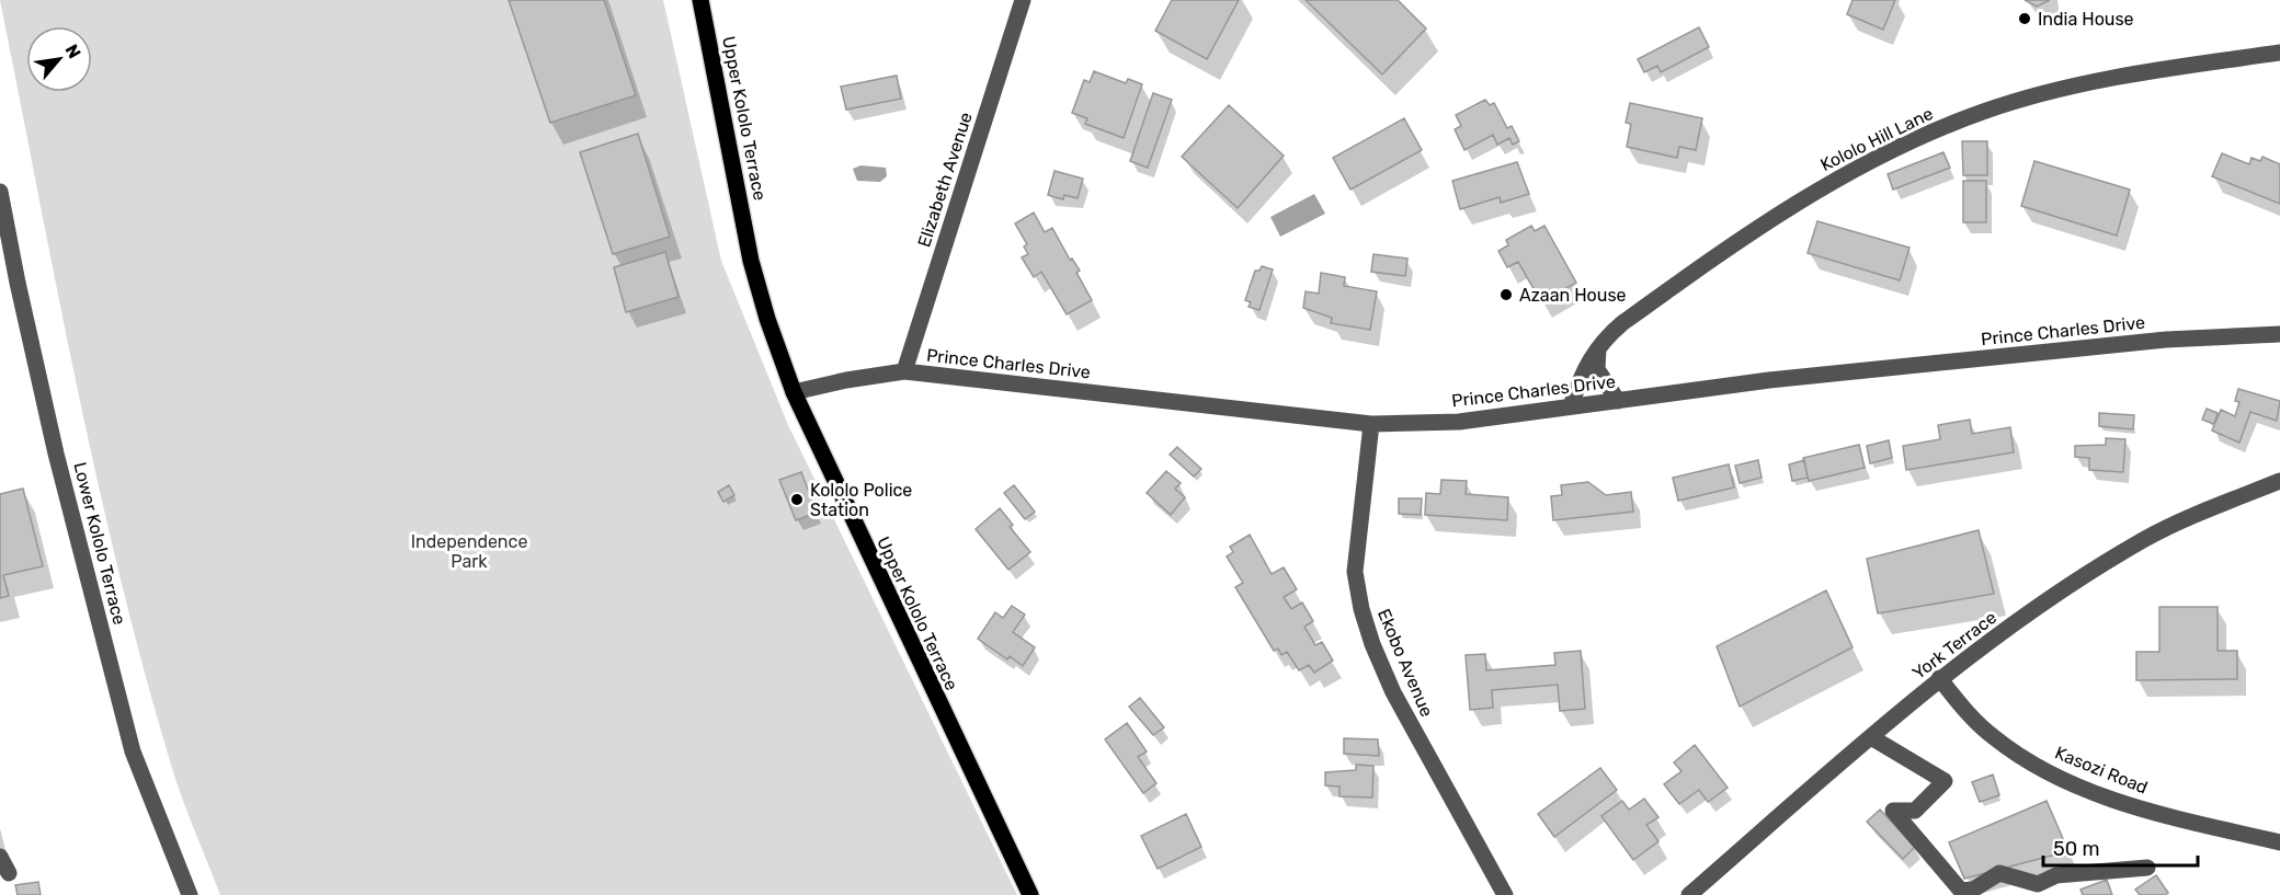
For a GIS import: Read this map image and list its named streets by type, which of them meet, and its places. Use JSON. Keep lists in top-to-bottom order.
{
  "streets": {
    "main road": ["Upper Kololo Terrace"],
    "street": [
      "Kololo Hill Lane",
      "Elizabeth Avenue",
      "Prince Charles Drive",
      "Lower Kololo Terrace",
      "York Terrace",
      "Ekobo Avenue",
      "Kasozi Road"
    ]
  },
  "crossings": [
    ["Upper Kololo Terrace", "Prince Charles Drive"],
    ["Kololo Hill Lane", "Prince Charles Drive"],
    ["Elizabeth Avenue", "Prince Charles Drive"],
    ["Prince Charles Drive", "Ekobo Avenue"],
    ["York Terrace", "Kasozi Road"]
  ],
  "parks": ["Independence Park"],
  "places": ["India House", "Azaan House", "Kololo Police Station"],
  "scale_bar": "50 m",
  "north": "top right"
}
